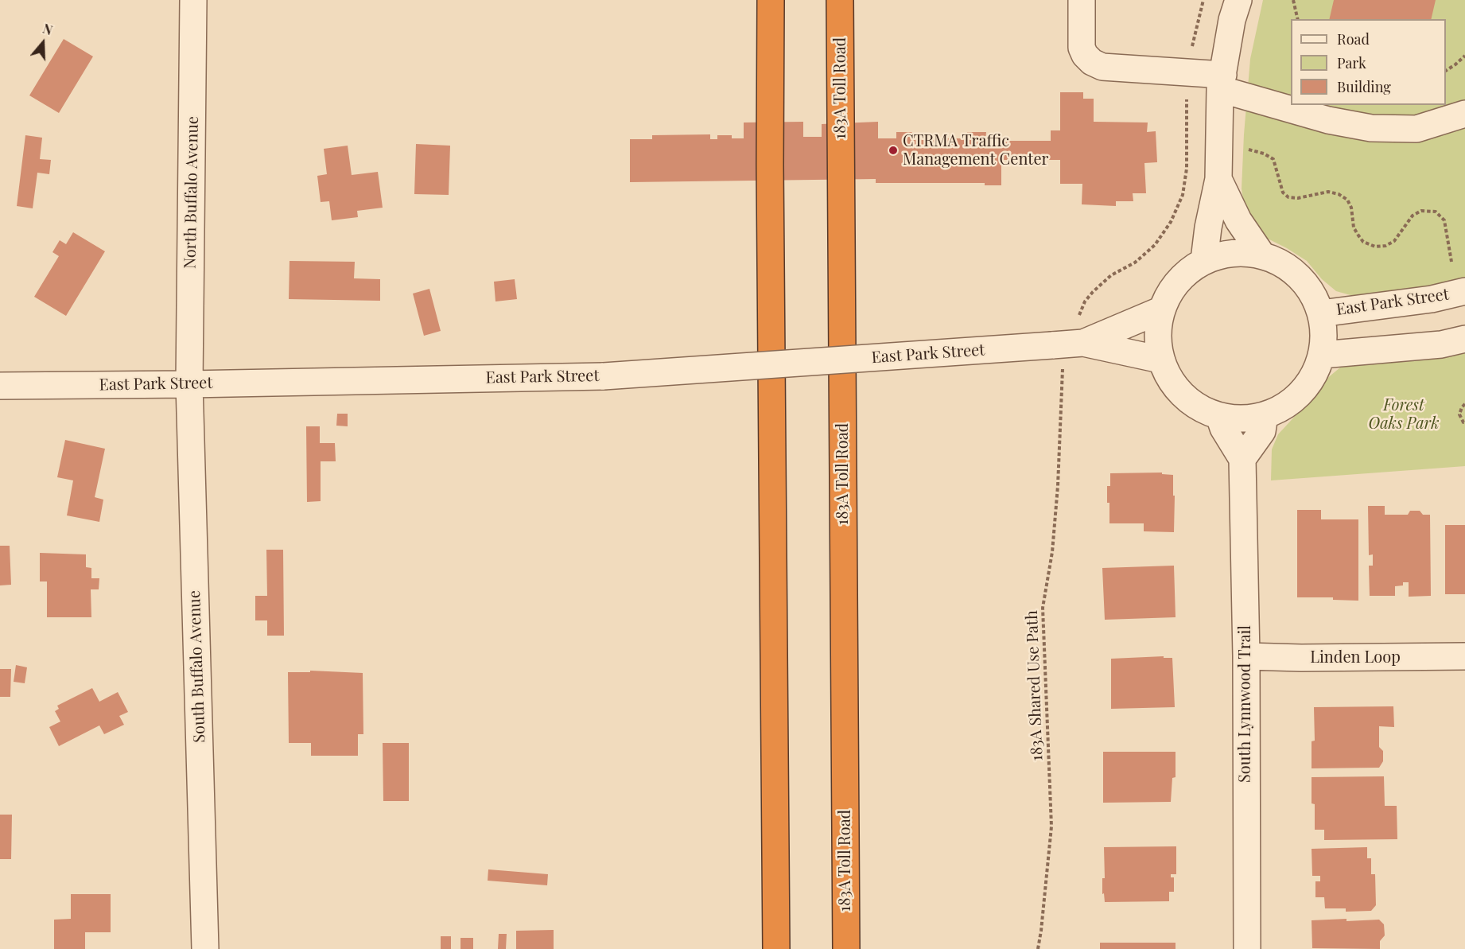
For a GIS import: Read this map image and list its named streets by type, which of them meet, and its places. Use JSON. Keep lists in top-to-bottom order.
{
  "streets": {
    "highway": ["183A Toll Road"],
    "street": [
      "North Buffalo Avenue",
      "East Park Street",
      "Linden Loop",
      "South Buffalo Avenue",
      "South Lynnwood Trail"
    ],
    "path": ["183A Shared Use Path"]
  },
  "crossings": [
    ["North Buffalo Avenue", "East Park Street"],
    ["North Buffalo Avenue", "South Buffalo Avenue"],
    ["East Park Street", "South Buffalo Avenue"],
    ["East Park Street", "183A Shared Use Path"],
    ["Linden Loop", "South Lynnwood Trail"]
  ],
  "parks": ["Forest Oaks Park"],
  "places": ["CTRMA Traffic Management Center"],
  "legend": ["Road", "Park", "Building"],
  "north": "top"
}
